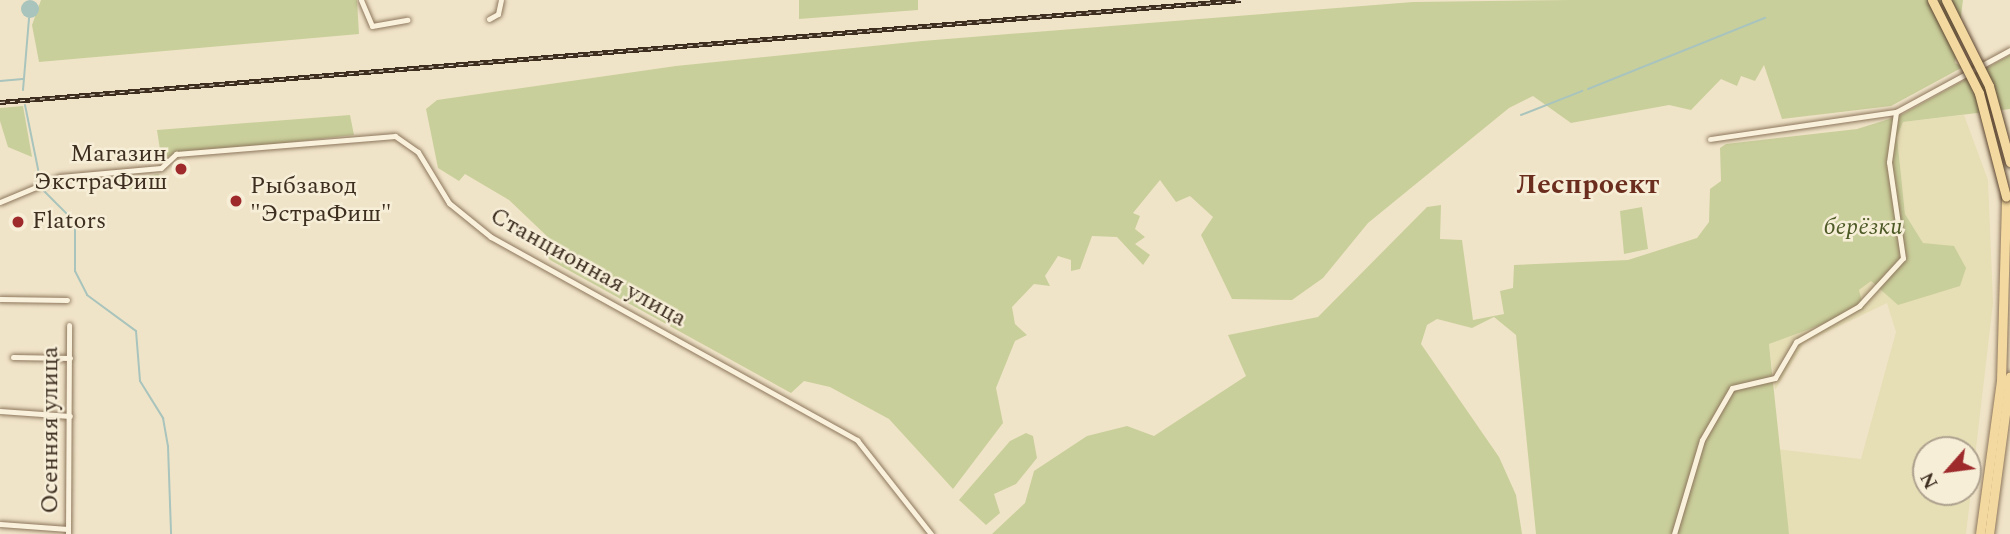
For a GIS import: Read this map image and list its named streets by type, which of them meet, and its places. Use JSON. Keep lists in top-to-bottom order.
{
  "streets": {
    "street": ["Станционная улица", "Осенняя улица"]
  },
  "districts": ["Леспроект"],
  "parks": ["берёзки"],
  "places": ["Магазин ЭкстраФиш", "Рыбзавод \"ЭстраФиш\"", "Flators"],
  "north": "bottom left"
}
